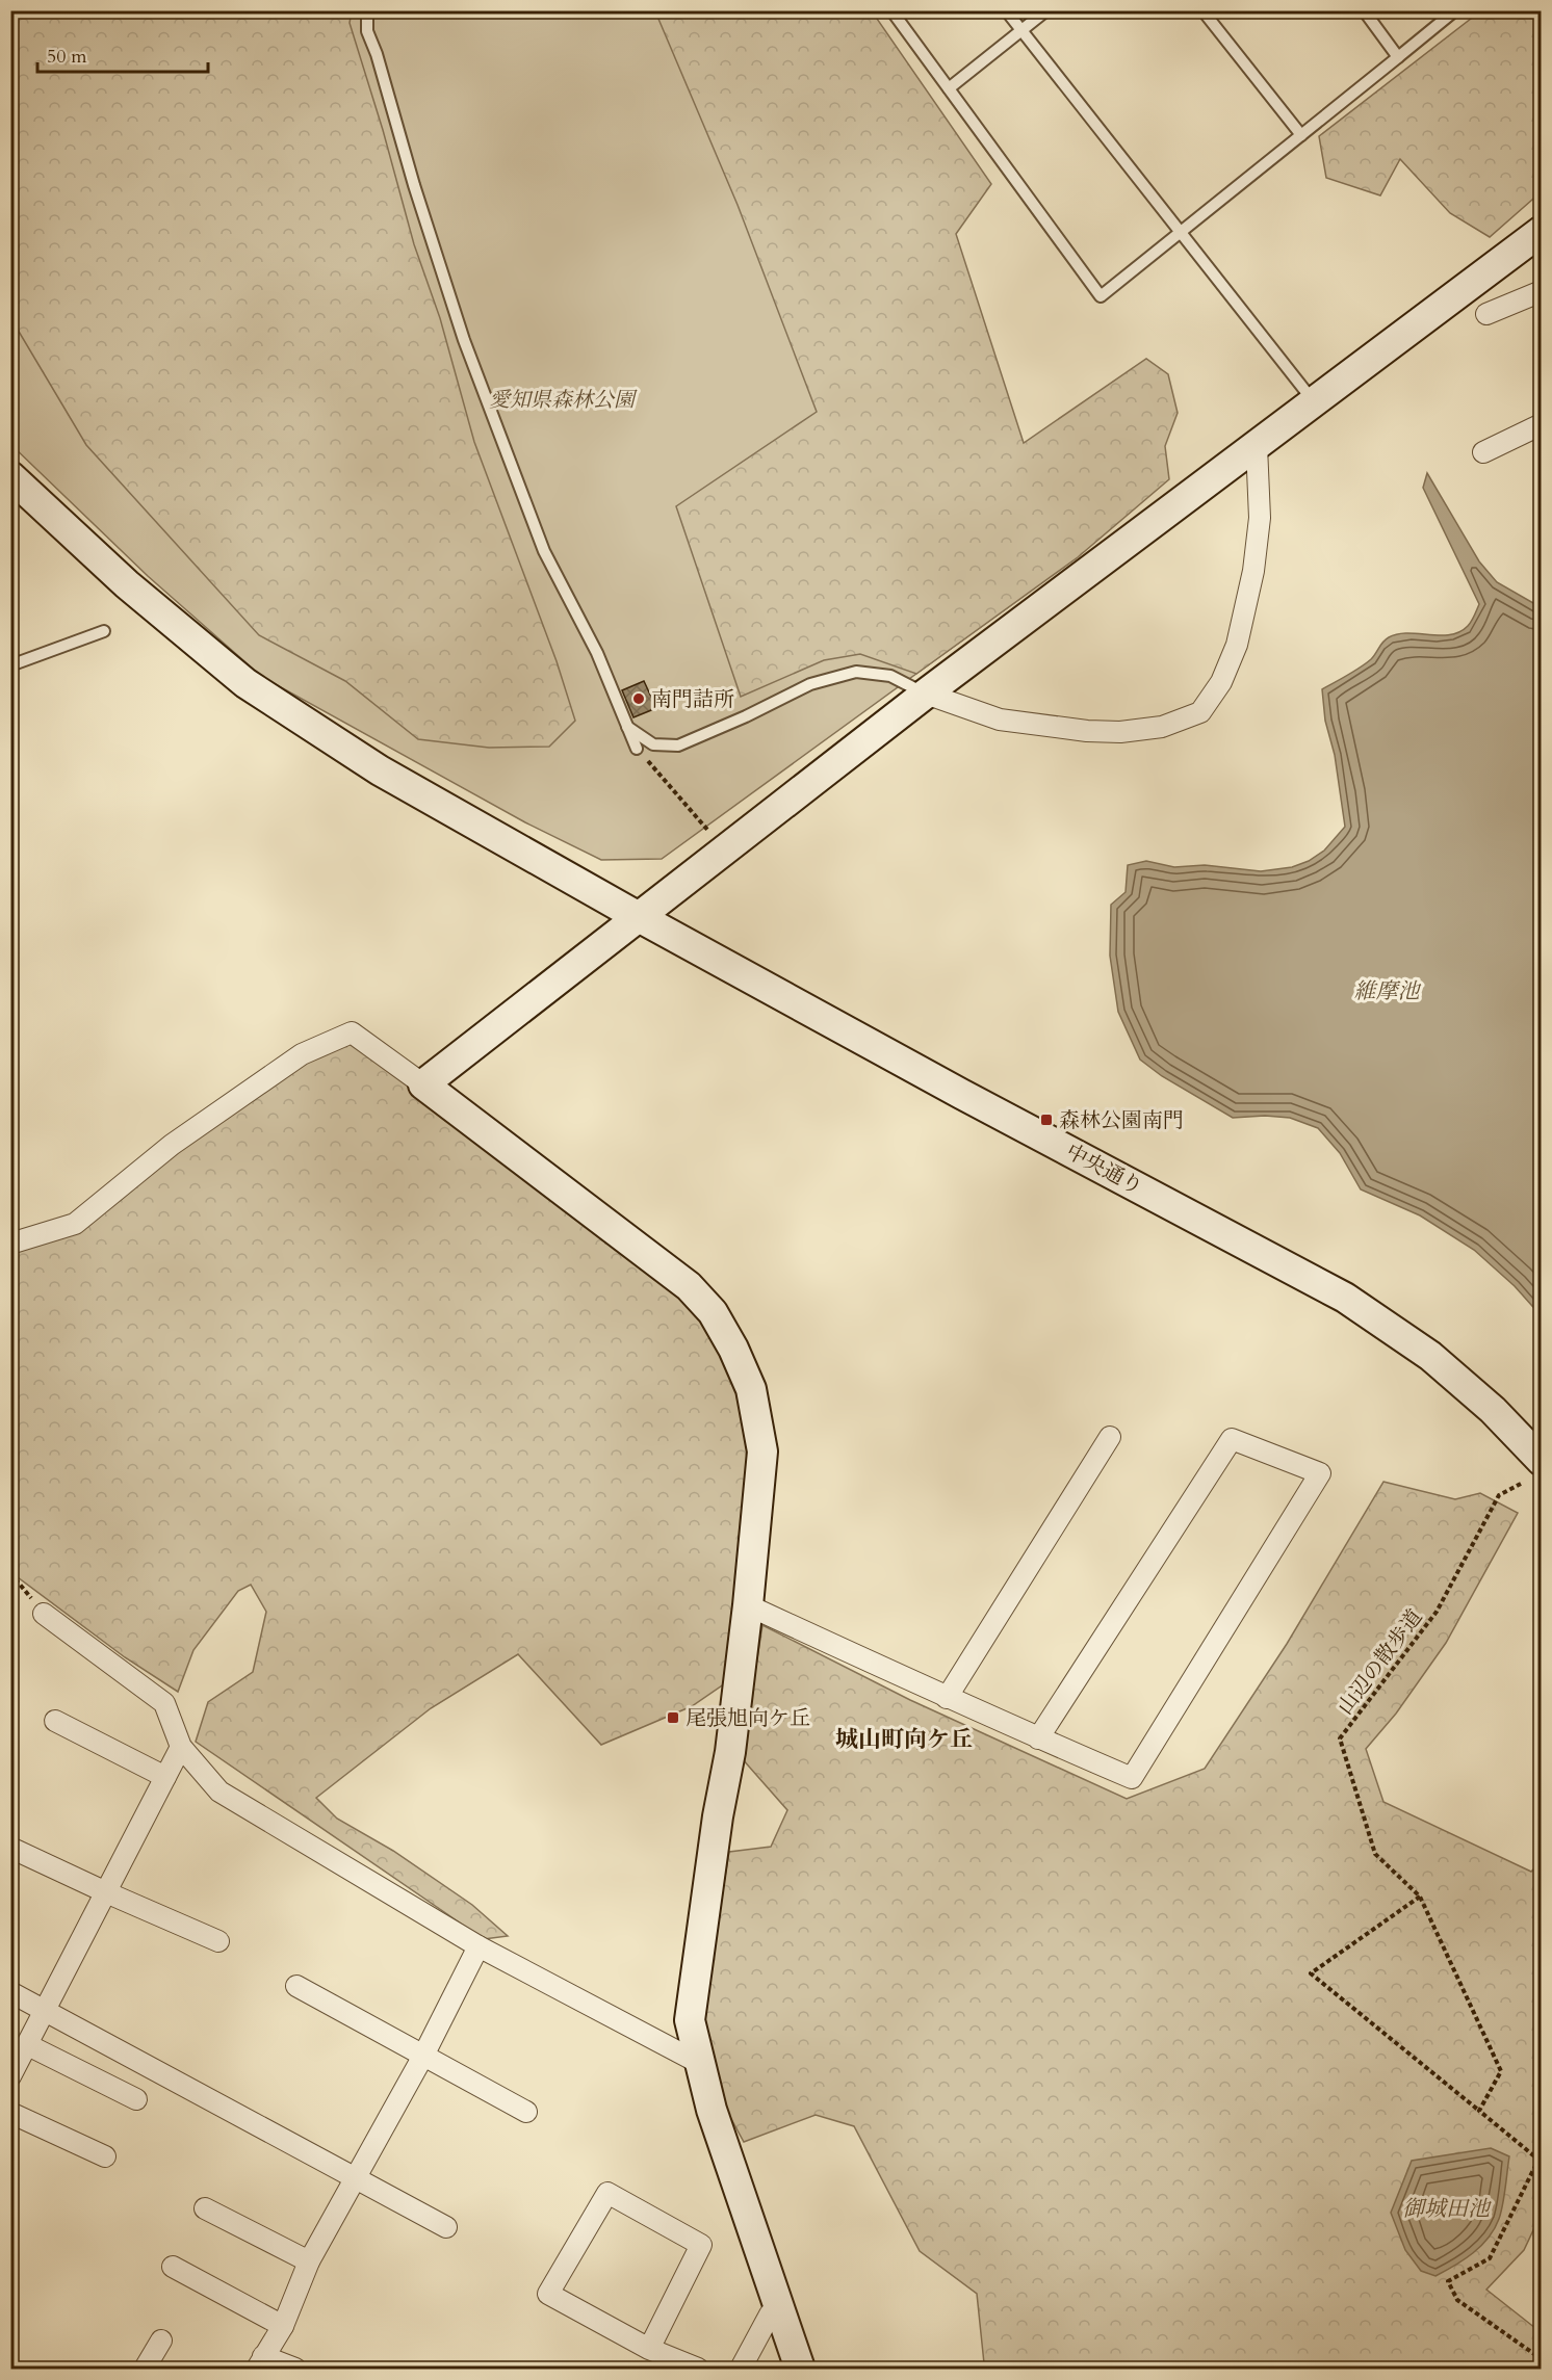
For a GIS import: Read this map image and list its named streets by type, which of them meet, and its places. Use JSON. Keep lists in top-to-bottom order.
{
  "streets": {
    "street": ["中央通り"],
    "path": ["山辺の散歩道"]
  },
  "districts": ["城山町向ケ丘"],
  "water": ["維摩池", "御城田池"],
  "parks": ["愛知県森林公園"],
  "places": {
    "other": ["南門詰所"],
    "transit": ["森林公園南門", "尾張旭向ケ丘"]
  },
  "scale_bar": "50 m"
}
